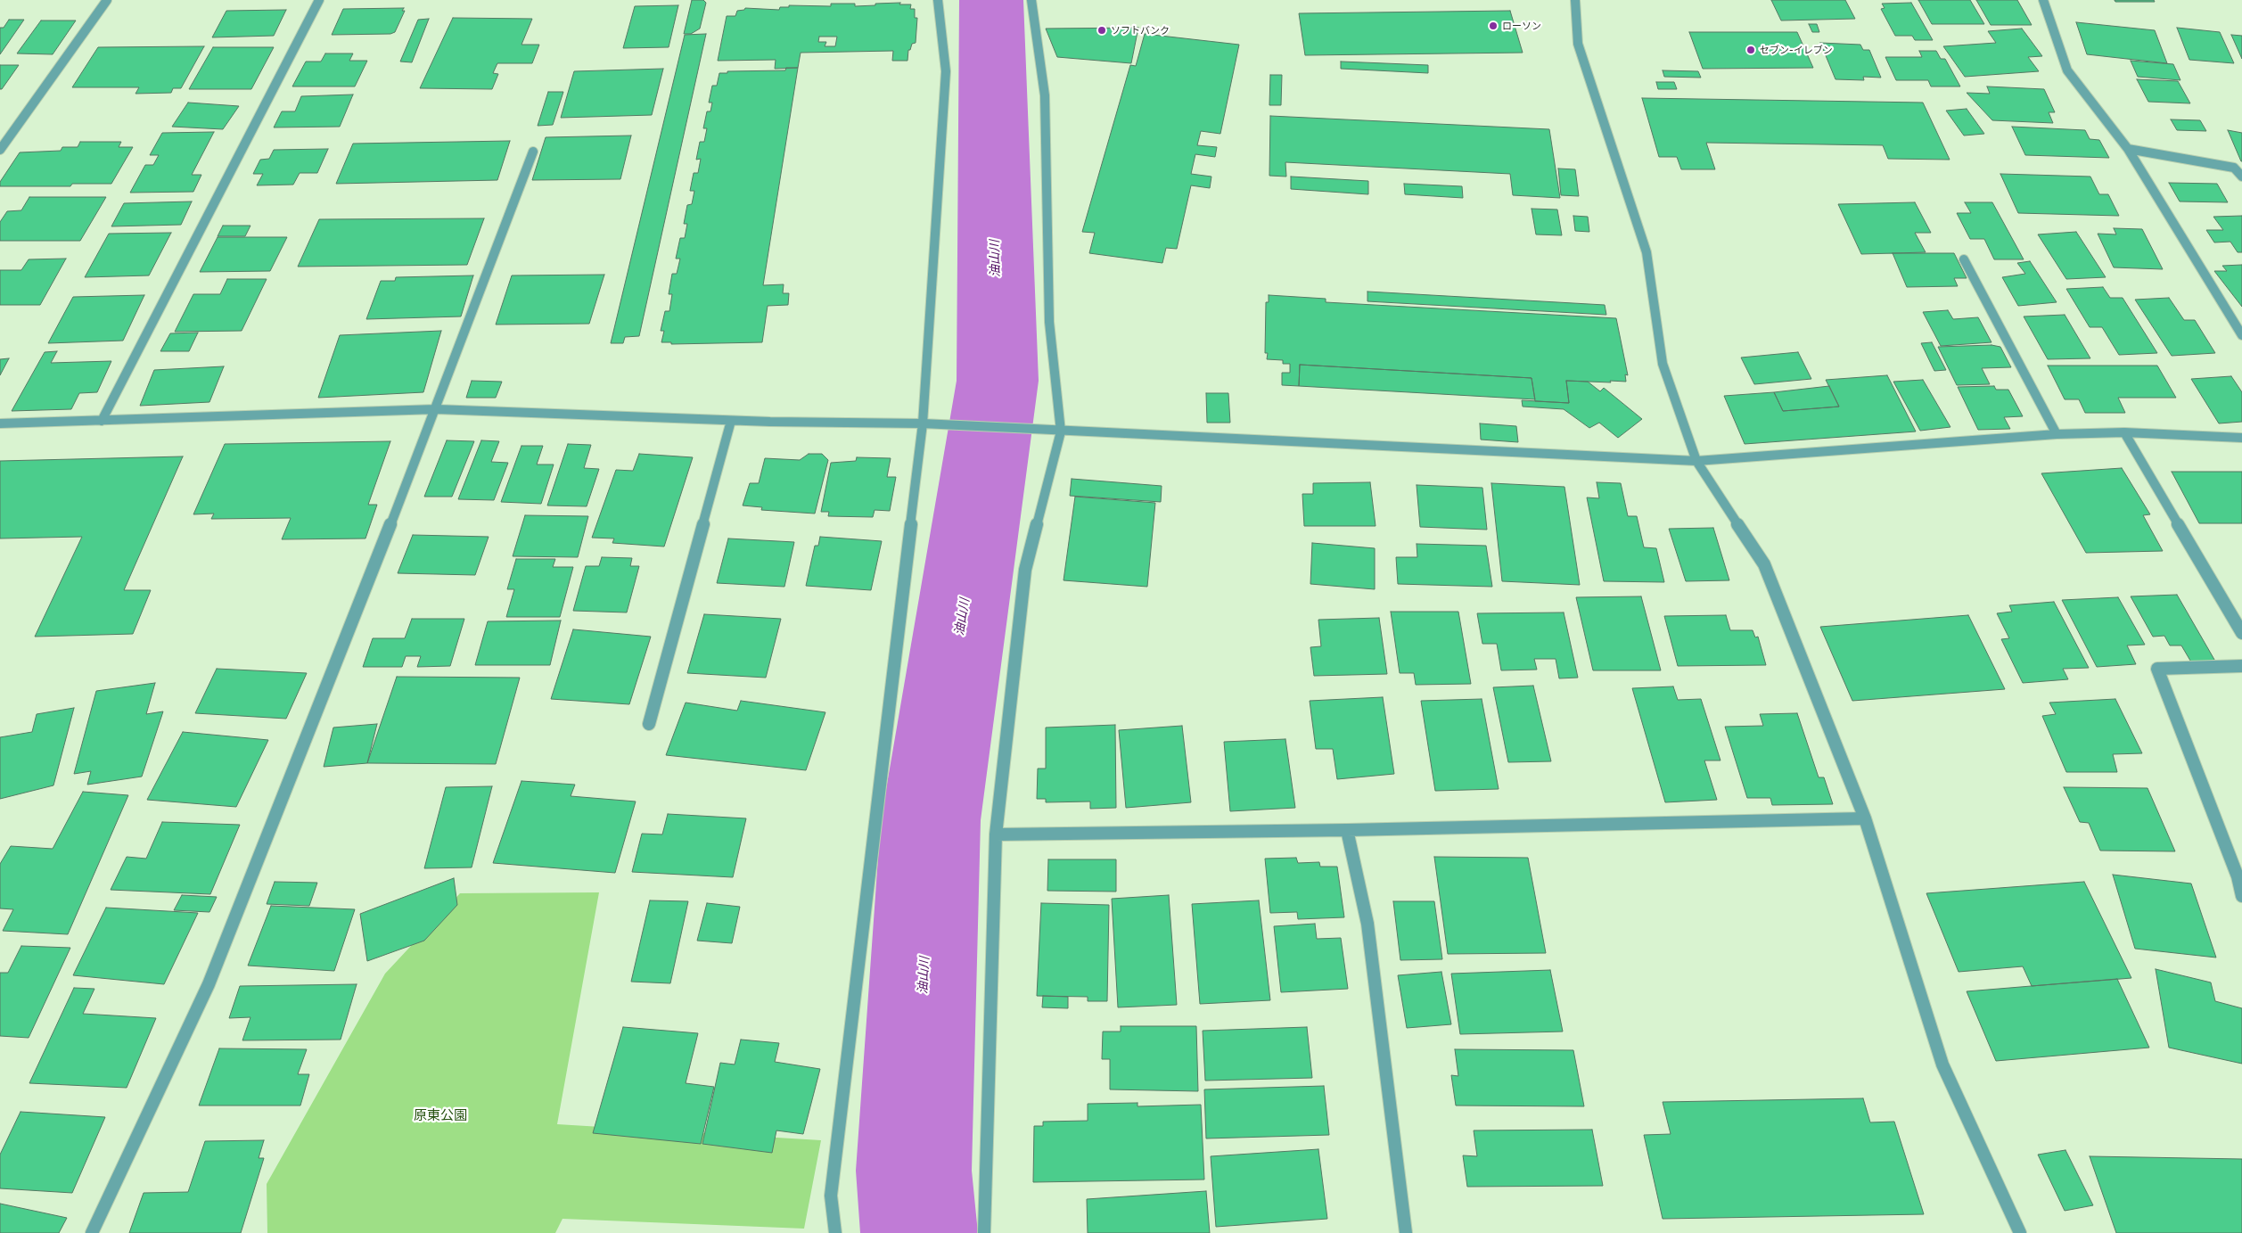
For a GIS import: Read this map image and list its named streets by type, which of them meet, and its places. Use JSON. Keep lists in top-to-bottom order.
{
  "water": ["油山川"],
  "parks": ["原東公園"],
  "places": ["ローソン", "ソフトバンク", "セブン-イレブン"]
}
